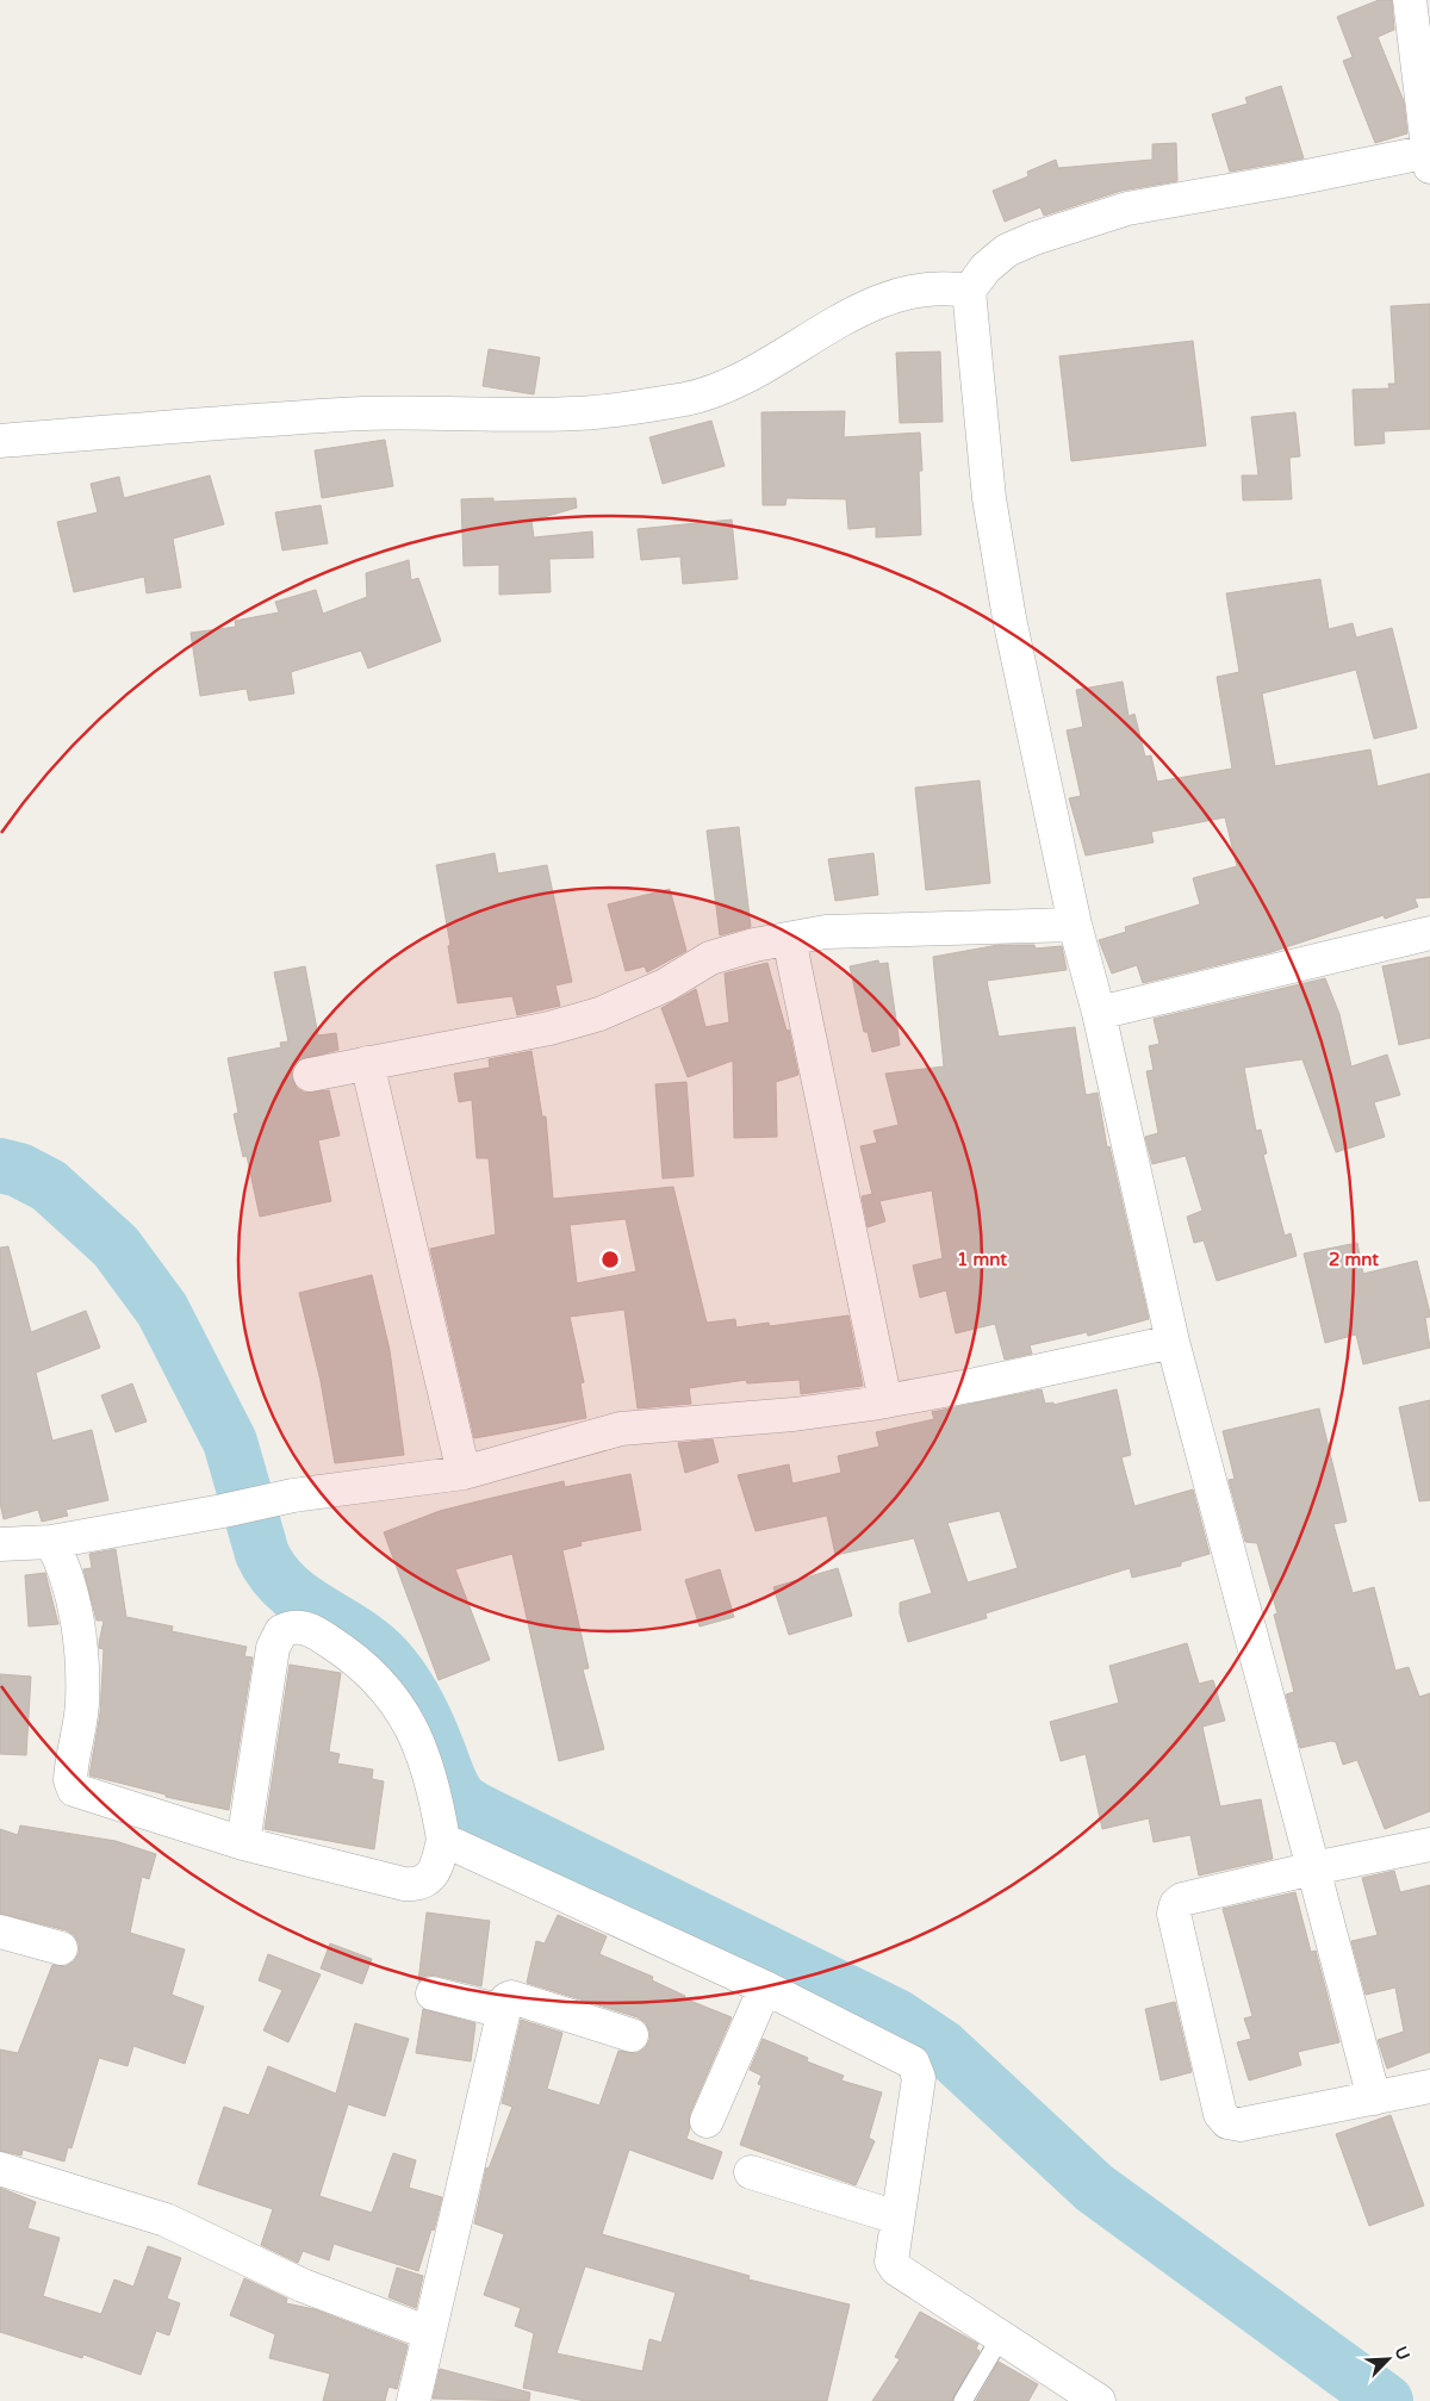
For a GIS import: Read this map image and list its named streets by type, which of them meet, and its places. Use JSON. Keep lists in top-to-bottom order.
{
  "north": "top right",
  "rings": ["1 mnt", "2 mnt"]
}
